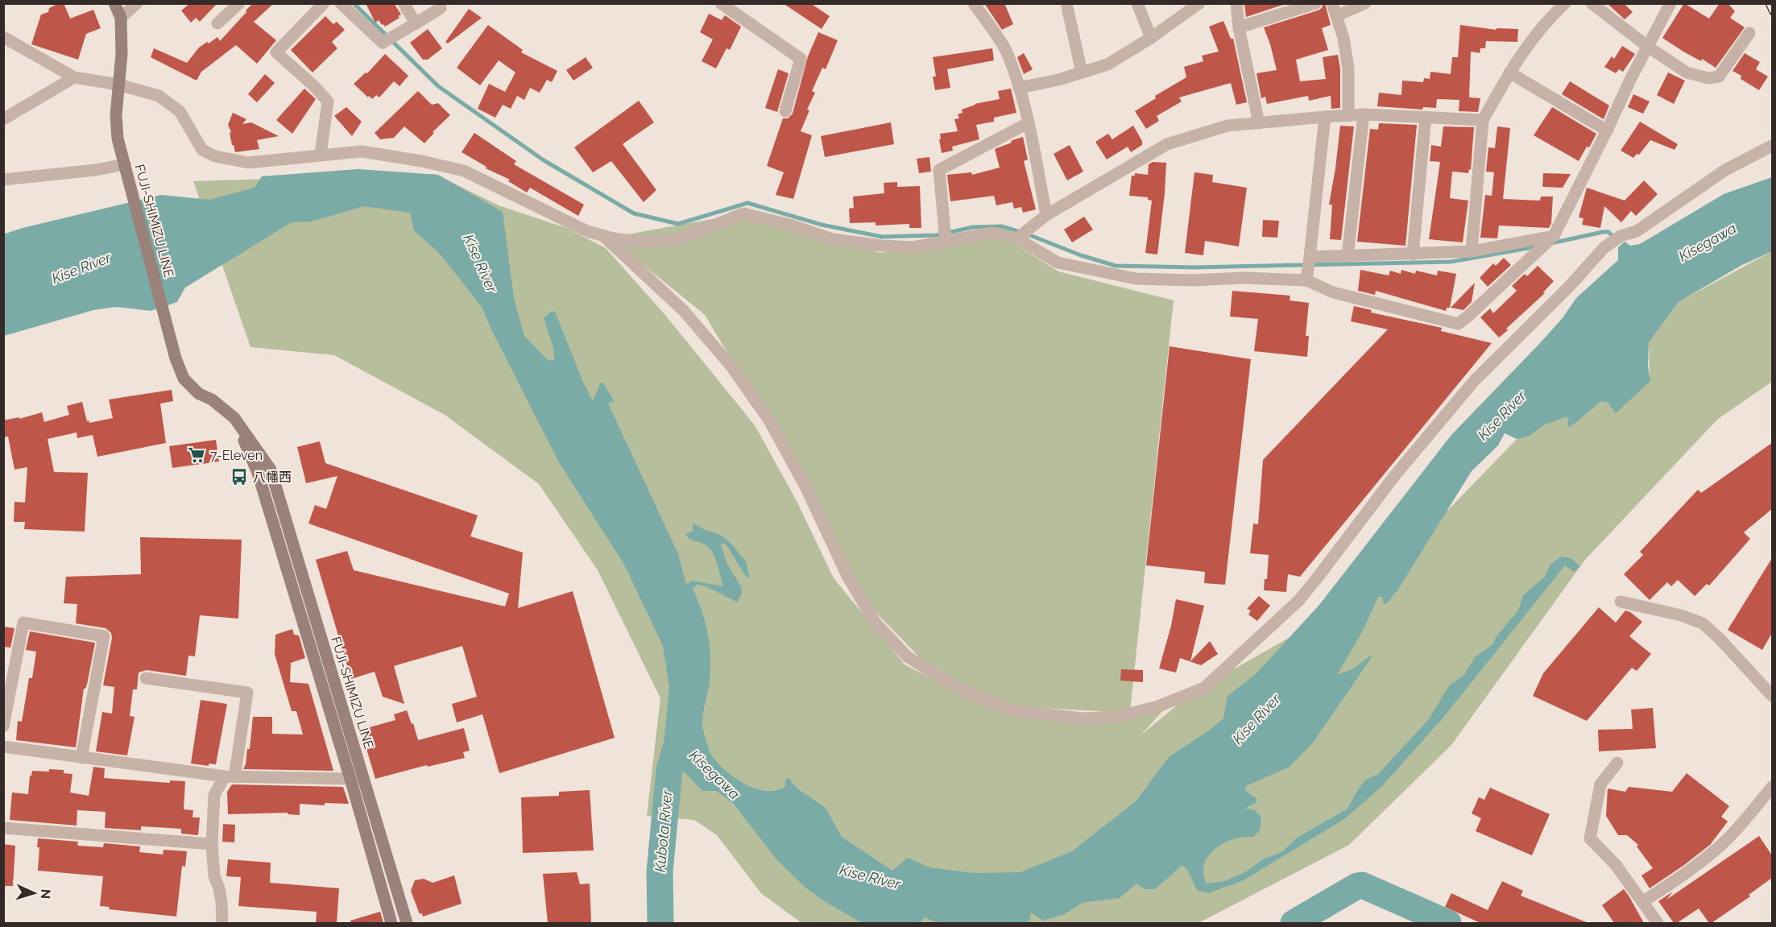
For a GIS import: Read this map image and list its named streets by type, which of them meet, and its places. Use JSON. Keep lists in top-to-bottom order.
{
  "streets": {
    "main road": ["FUJI-SHIMIZU LINE"]
  },
  "water": ["Kisegawa", "Kise River", "Kubota River"],
  "places": {
    "supermarket": ["7-Eleven"],
    "bus stop": ["八幡西"]
  },
  "north": "right"
}
